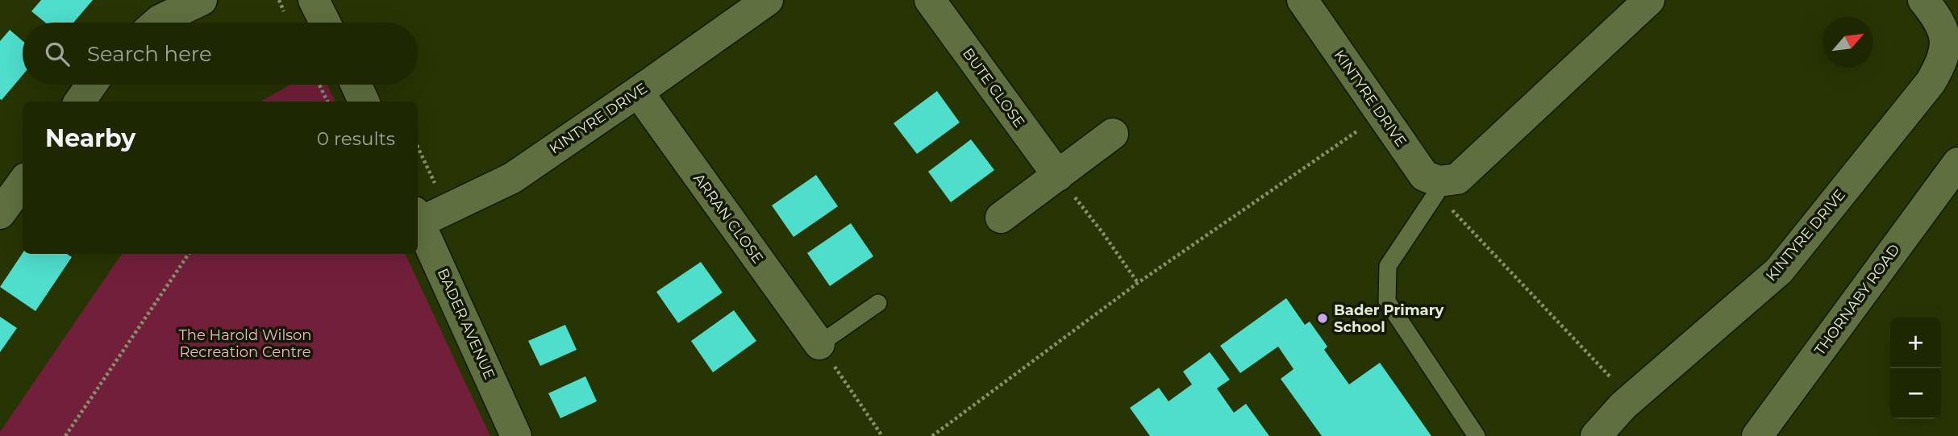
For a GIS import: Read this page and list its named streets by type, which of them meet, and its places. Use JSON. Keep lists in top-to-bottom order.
{
  "streets": {
    "street": [
      "BUTE CLOSE",
      "KINTYRE DRIVE",
      "ARRAN CLOSE",
      "THORNABY ROAD",
      "BADER AVENUE"
    ]
  },
  "crossings": [
    ["KINTYRE DRIVE", "ARRAN CLOSE"]
  ],
  "parks": ["The Harold Wilson Recreation Centre"],
  "places": ["Bader Primary School"],
  "north": "top right",
  "page": {
    "search": "Search here",
    "heading": ["Nearby", "0 results"],
    "map_buttons": ["+", "−"]
  }
}
